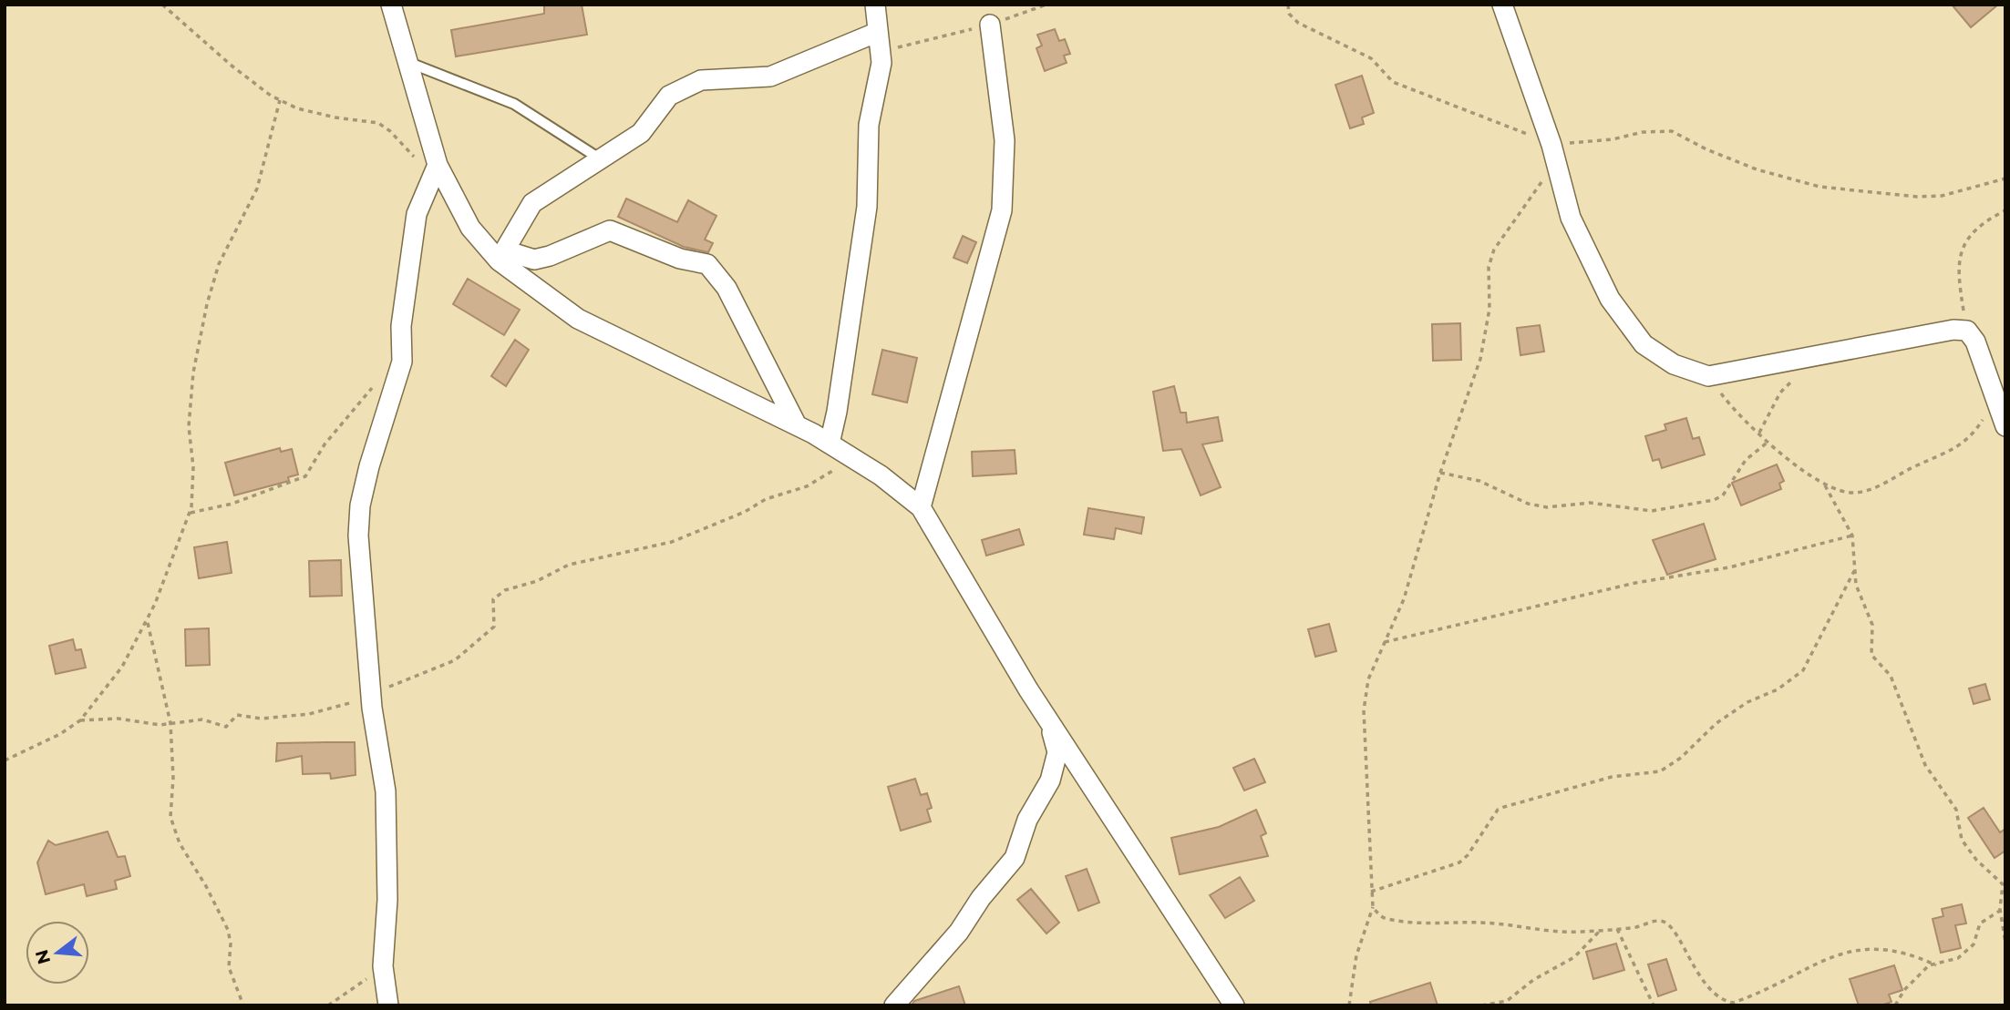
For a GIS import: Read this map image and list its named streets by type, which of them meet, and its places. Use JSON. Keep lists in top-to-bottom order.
{
  "north": "left"
}
